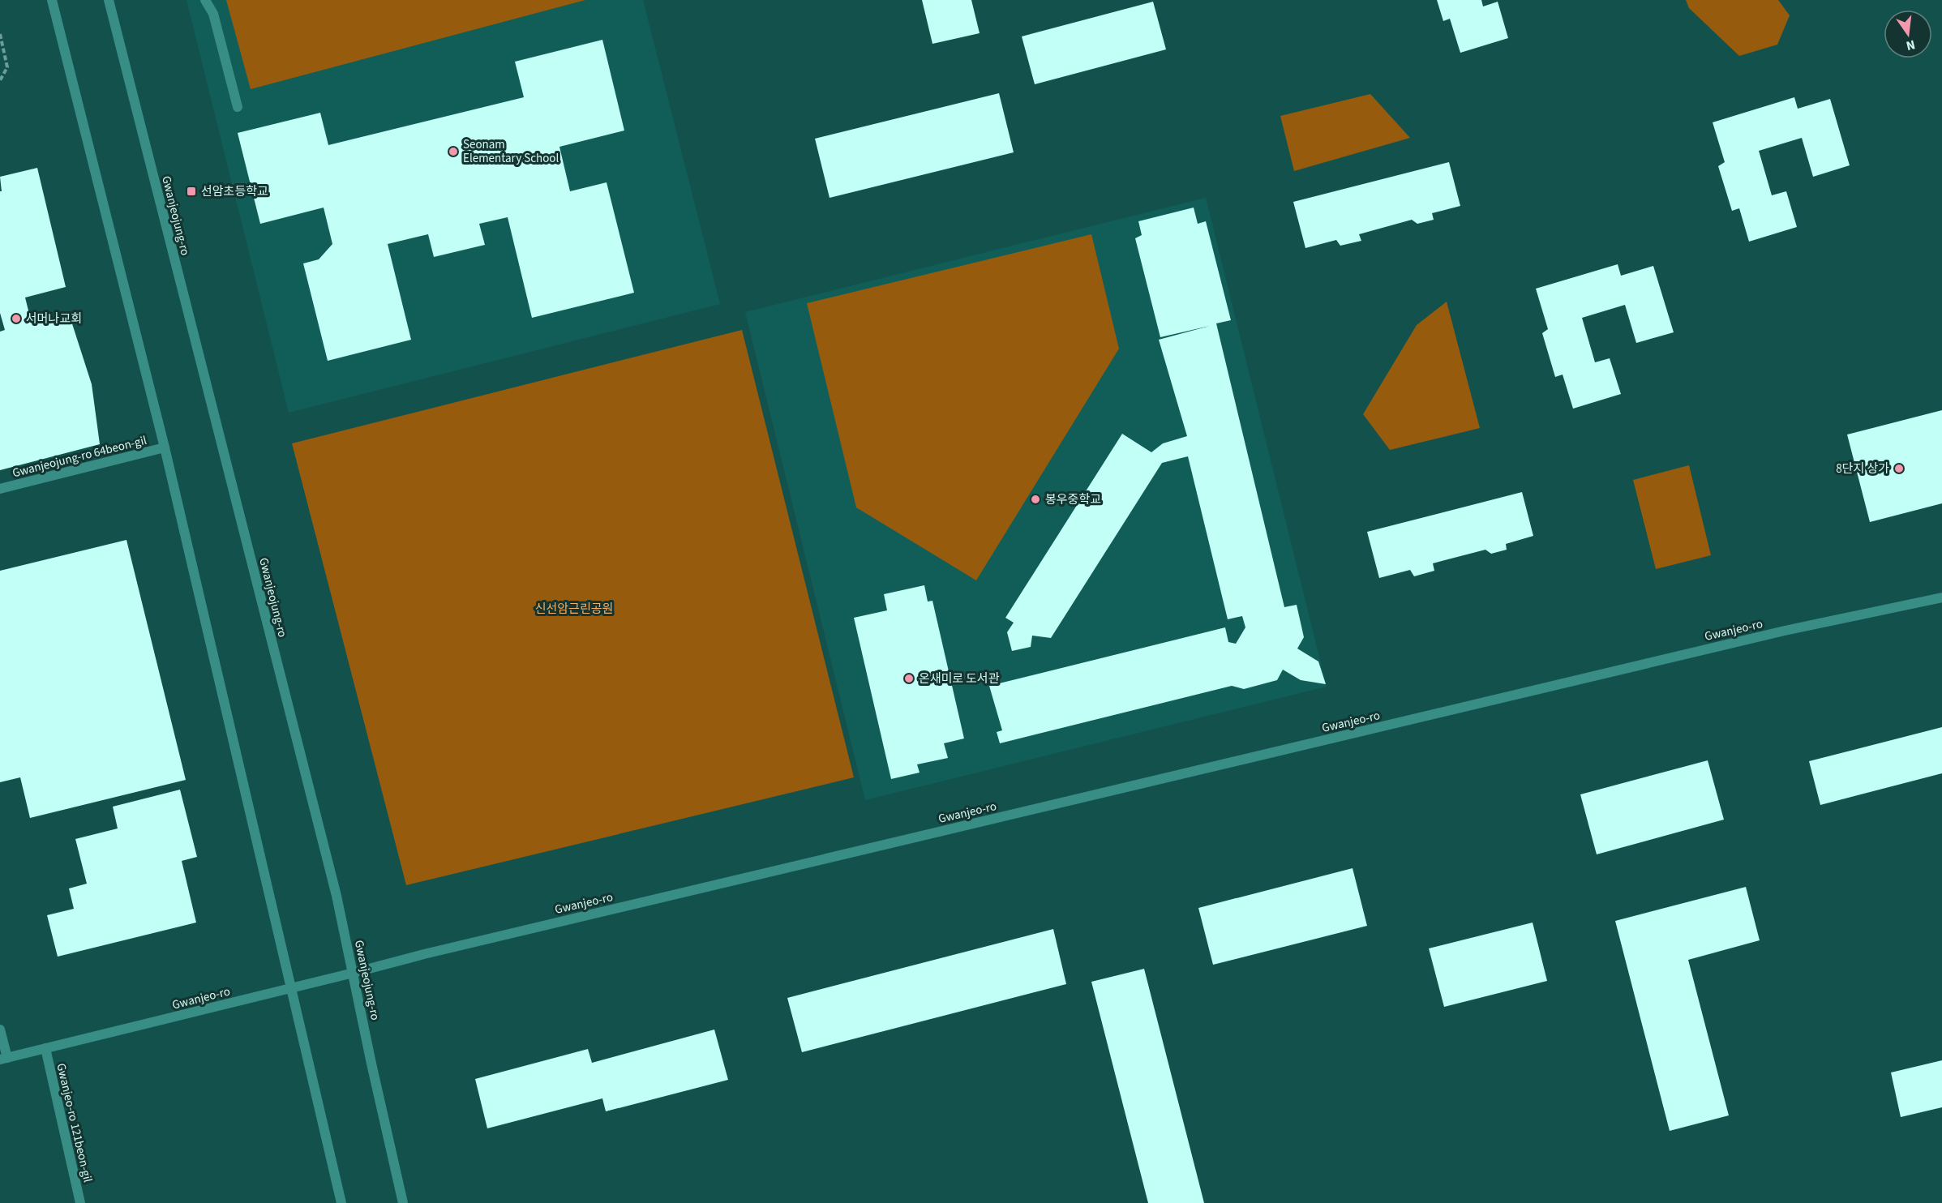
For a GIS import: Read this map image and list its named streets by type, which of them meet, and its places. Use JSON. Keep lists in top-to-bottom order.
{
  "streets": {
    "street": [
      "Gwanjeojung-ro",
      "Gwanjeojung-ro 64beon-gil",
      "Gwanjeo-ro",
      "Gwanjeo-ro 121beon-gil"
    ]
  },
  "crossings": [
    ["Gwanjeojung-ro", "Gwanjeo-ro"],
    ["Gwanjeo-ro", "Gwanjeo-ro 121beon-gil"]
  ],
  "parks": ["신선암근린공원"],
  "places": {
    "other": [
      "Seonam Elementary School",
      "서머나교회",
      "8단지 상가",
      "봉우중학교",
      "온새미로 도서관"
    ],
    "transit": ["선암초등학교"]
  },
  "north": "bottom"
}
